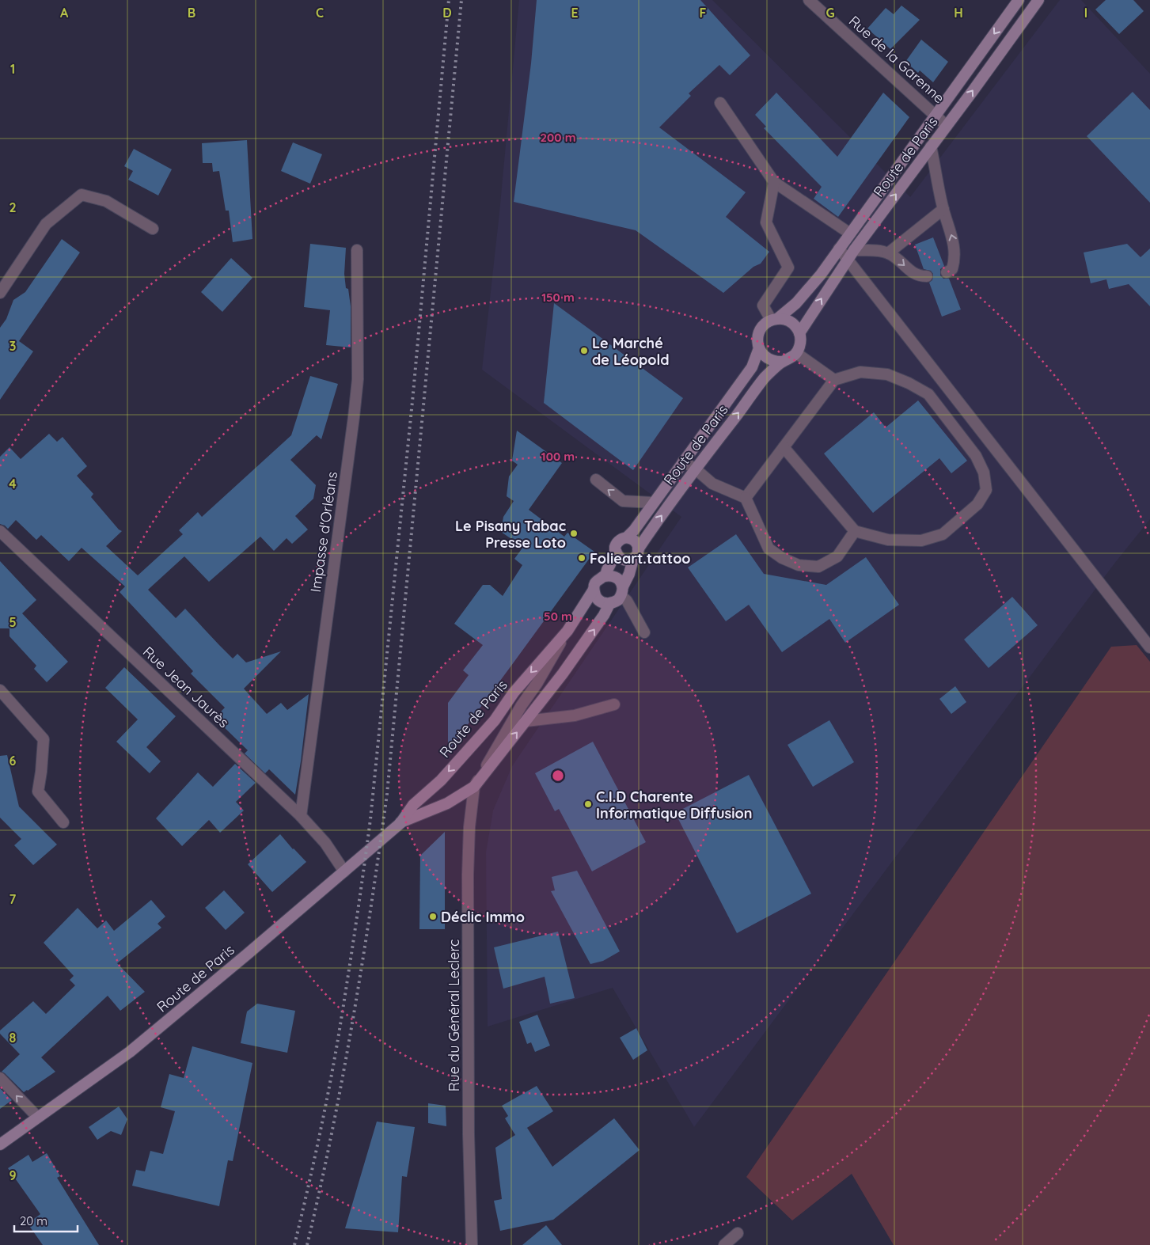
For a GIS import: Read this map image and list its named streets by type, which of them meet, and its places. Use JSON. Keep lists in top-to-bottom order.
{
  "streets": {
    "main road": ["Route de Paris"],
    "street": [
      "Rue de la Garenne",
      "Impasse d'Orléans",
      "Rue Jean Jaurès",
      "Rue du Général Leclerc"
    ]
  },
  "crossings": [
    ["Rue de la Garenne", "Route de Paris"],
    ["Route de Paris", "Rue Jean Jaurès"],
    ["Route de Paris", "Rue du Général Leclerc"],
    ["Impasse d'Orléans", "Rue Jean Jaurès"]
  ],
  "places": [
    "Le Marché de Léopold",
    "Le Pisany Tabac Presse Loto",
    "Folieart.tattoo",
    "C.I.D Charente Informatique Diffusion",
    "Déclic Immo"
  ],
  "scale_bar": "20 m",
  "grid": {
    "columns": [
      "A",
      "B",
      "C",
      "D",
      "E",
      "F",
      "G",
      "H",
      "I"
    ],
    "rows": [
      "1",
      "2",
      "3",
      "4",
      "5",
      "6",
      "7",
      "8",
      "9"
    ]
  },
  "rings": [
    "200 m",
    "150 m",
    "100 m",
    "50 m"
  ]
}
